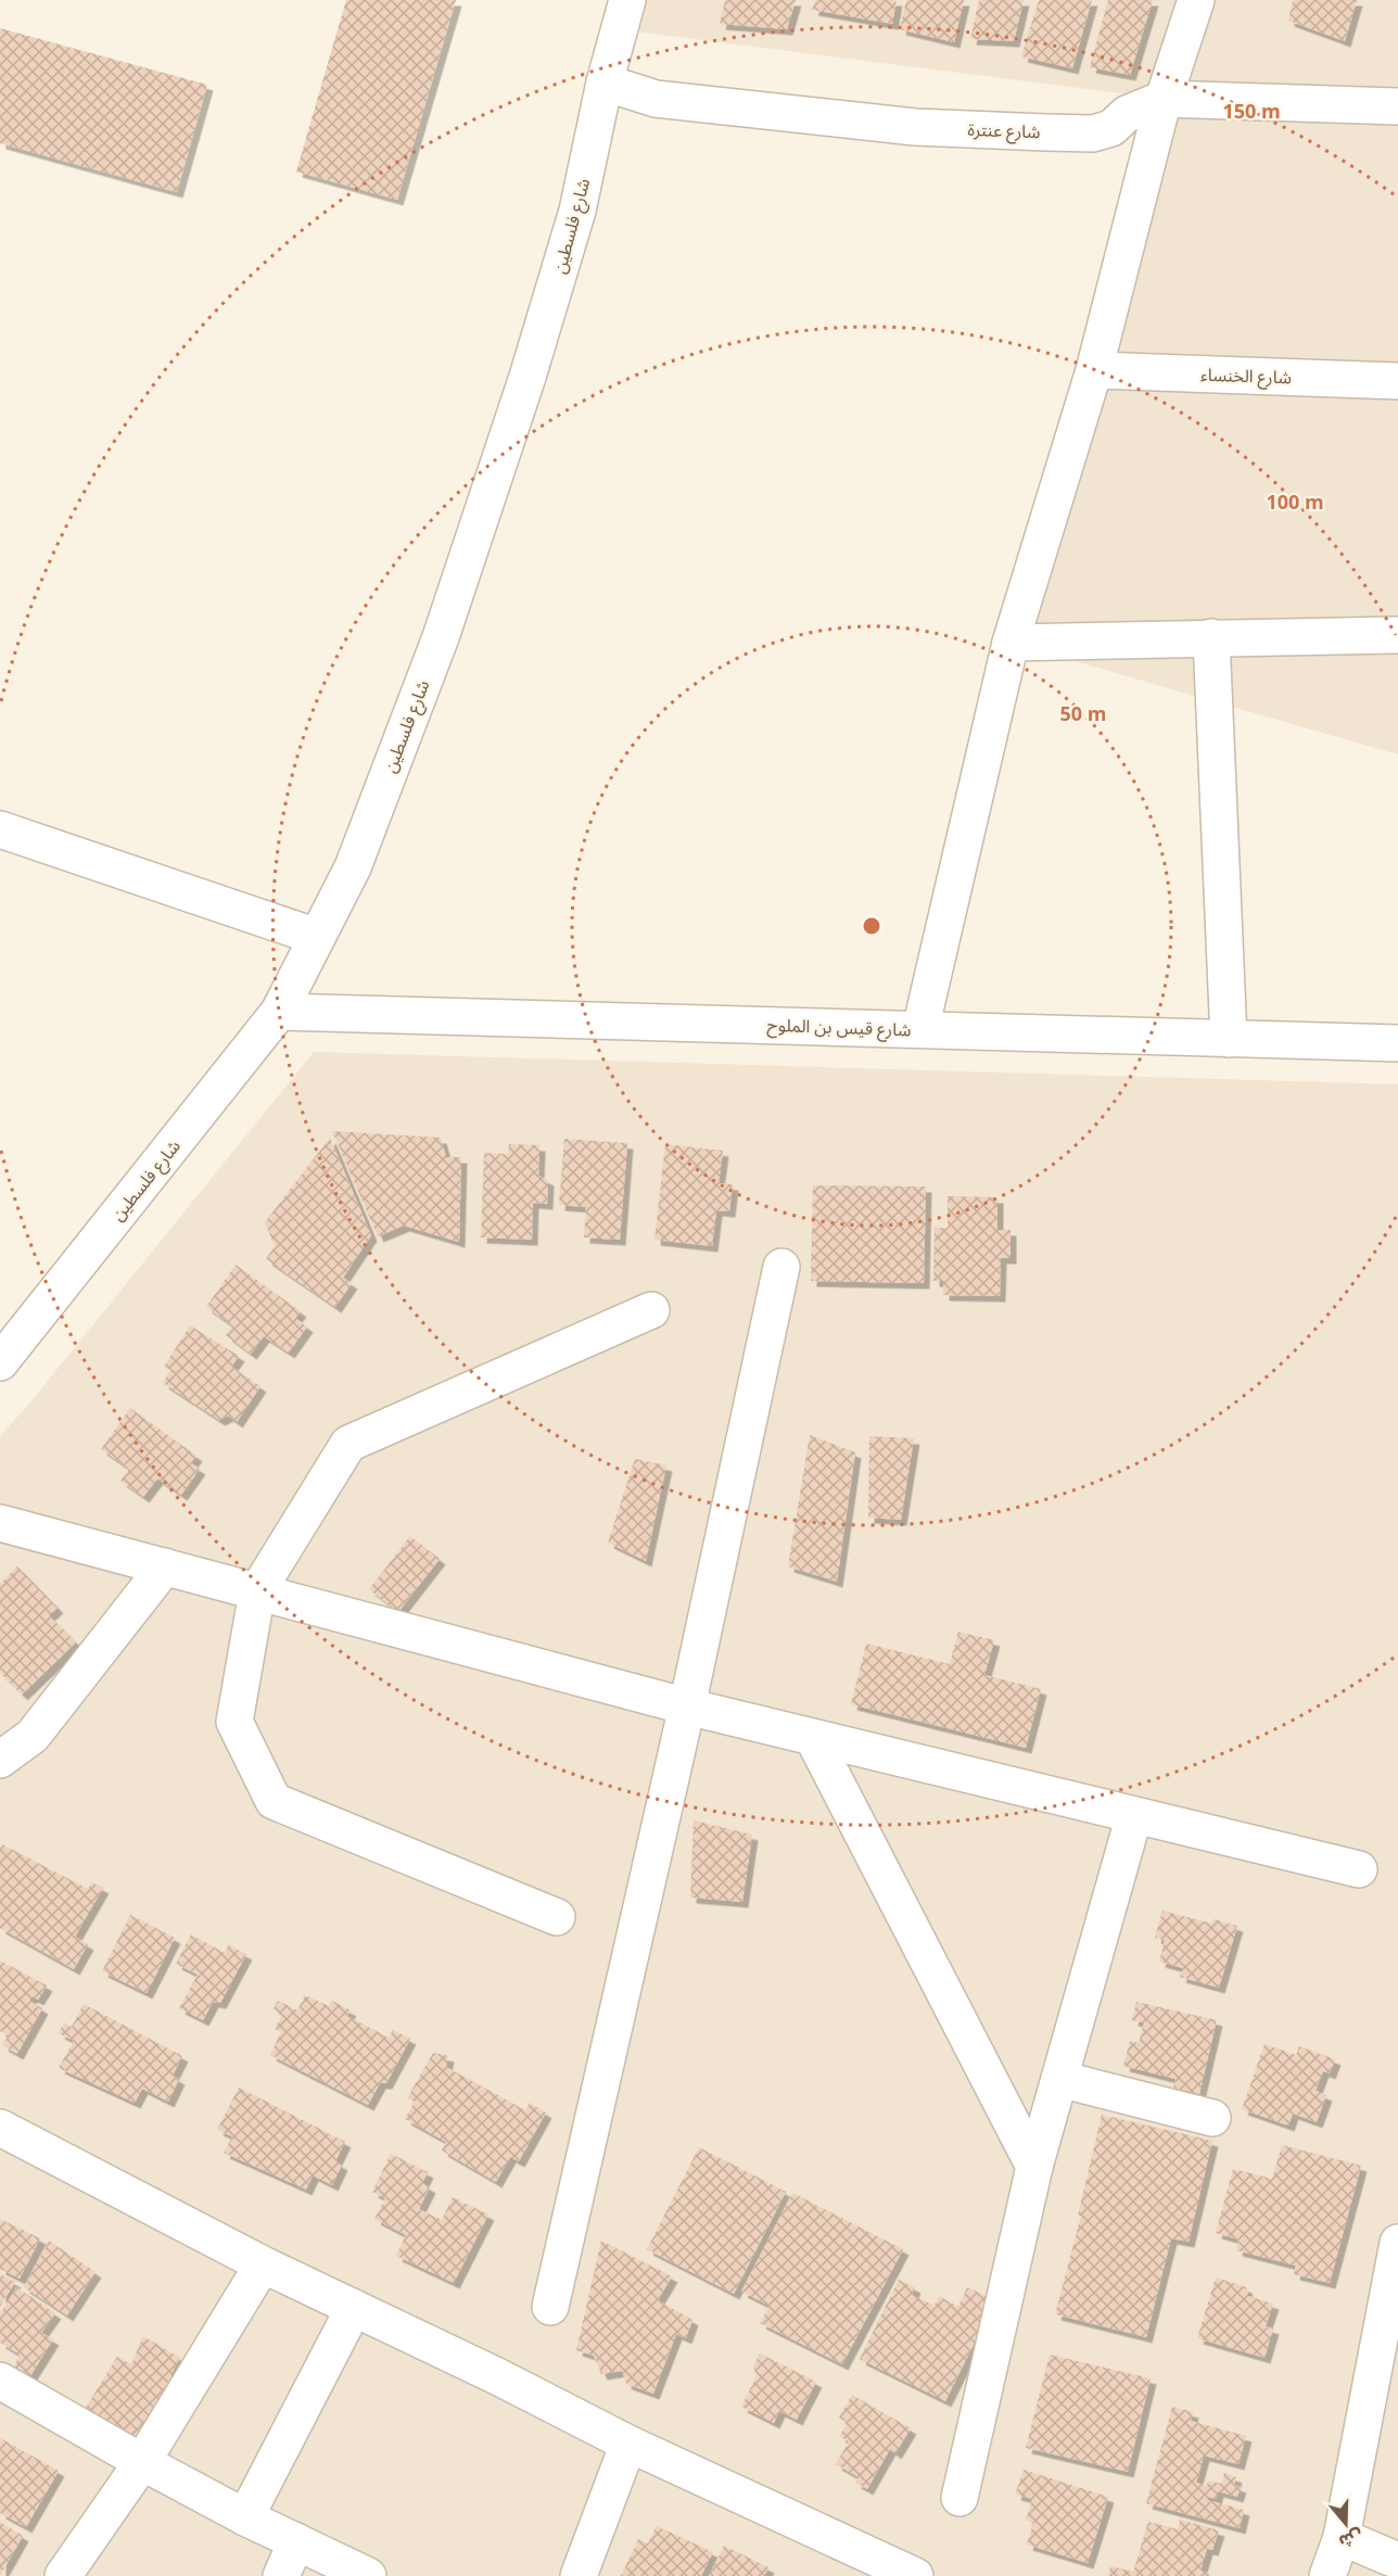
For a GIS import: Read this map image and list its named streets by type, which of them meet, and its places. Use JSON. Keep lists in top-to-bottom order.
{
  "streets": {
    "street": [
      "شارع عنترة",
      "شارع فلسطين",
      "شارع الخنساء",
      "شارع قيس بن الملوح"
    ]
  },
  "crossings": [
    ["شارع عنترة", "شارع فلسطين"],
    ["شارع فلسطين", "شارع قيس بن الملوح"]
  ],
  "north": "bottom",
  "rings": ["150 m", "100 m", "50 m"]
}
